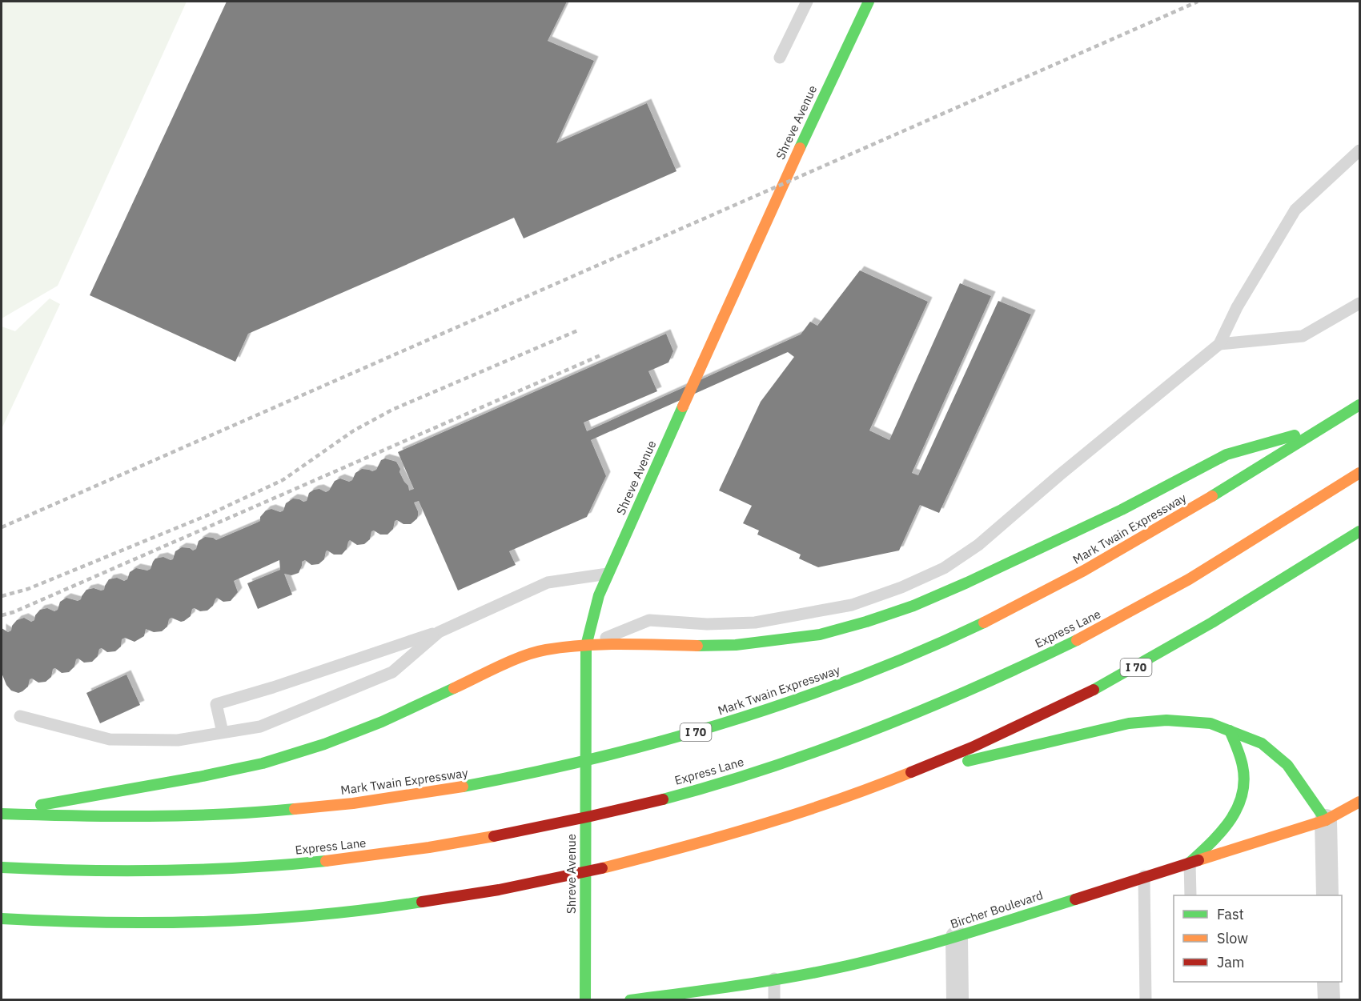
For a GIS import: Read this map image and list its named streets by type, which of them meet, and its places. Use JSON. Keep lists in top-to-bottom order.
{
  "streets": {
    "main road": [
      "Shreve Avenue",
      "Mark Twain Expressway",
      "Express Lane",
      "I 70",
      "Bircher Boulevard"
    ]
  },
  "legend": ["Fast", "Slow", "Jam"]
}
